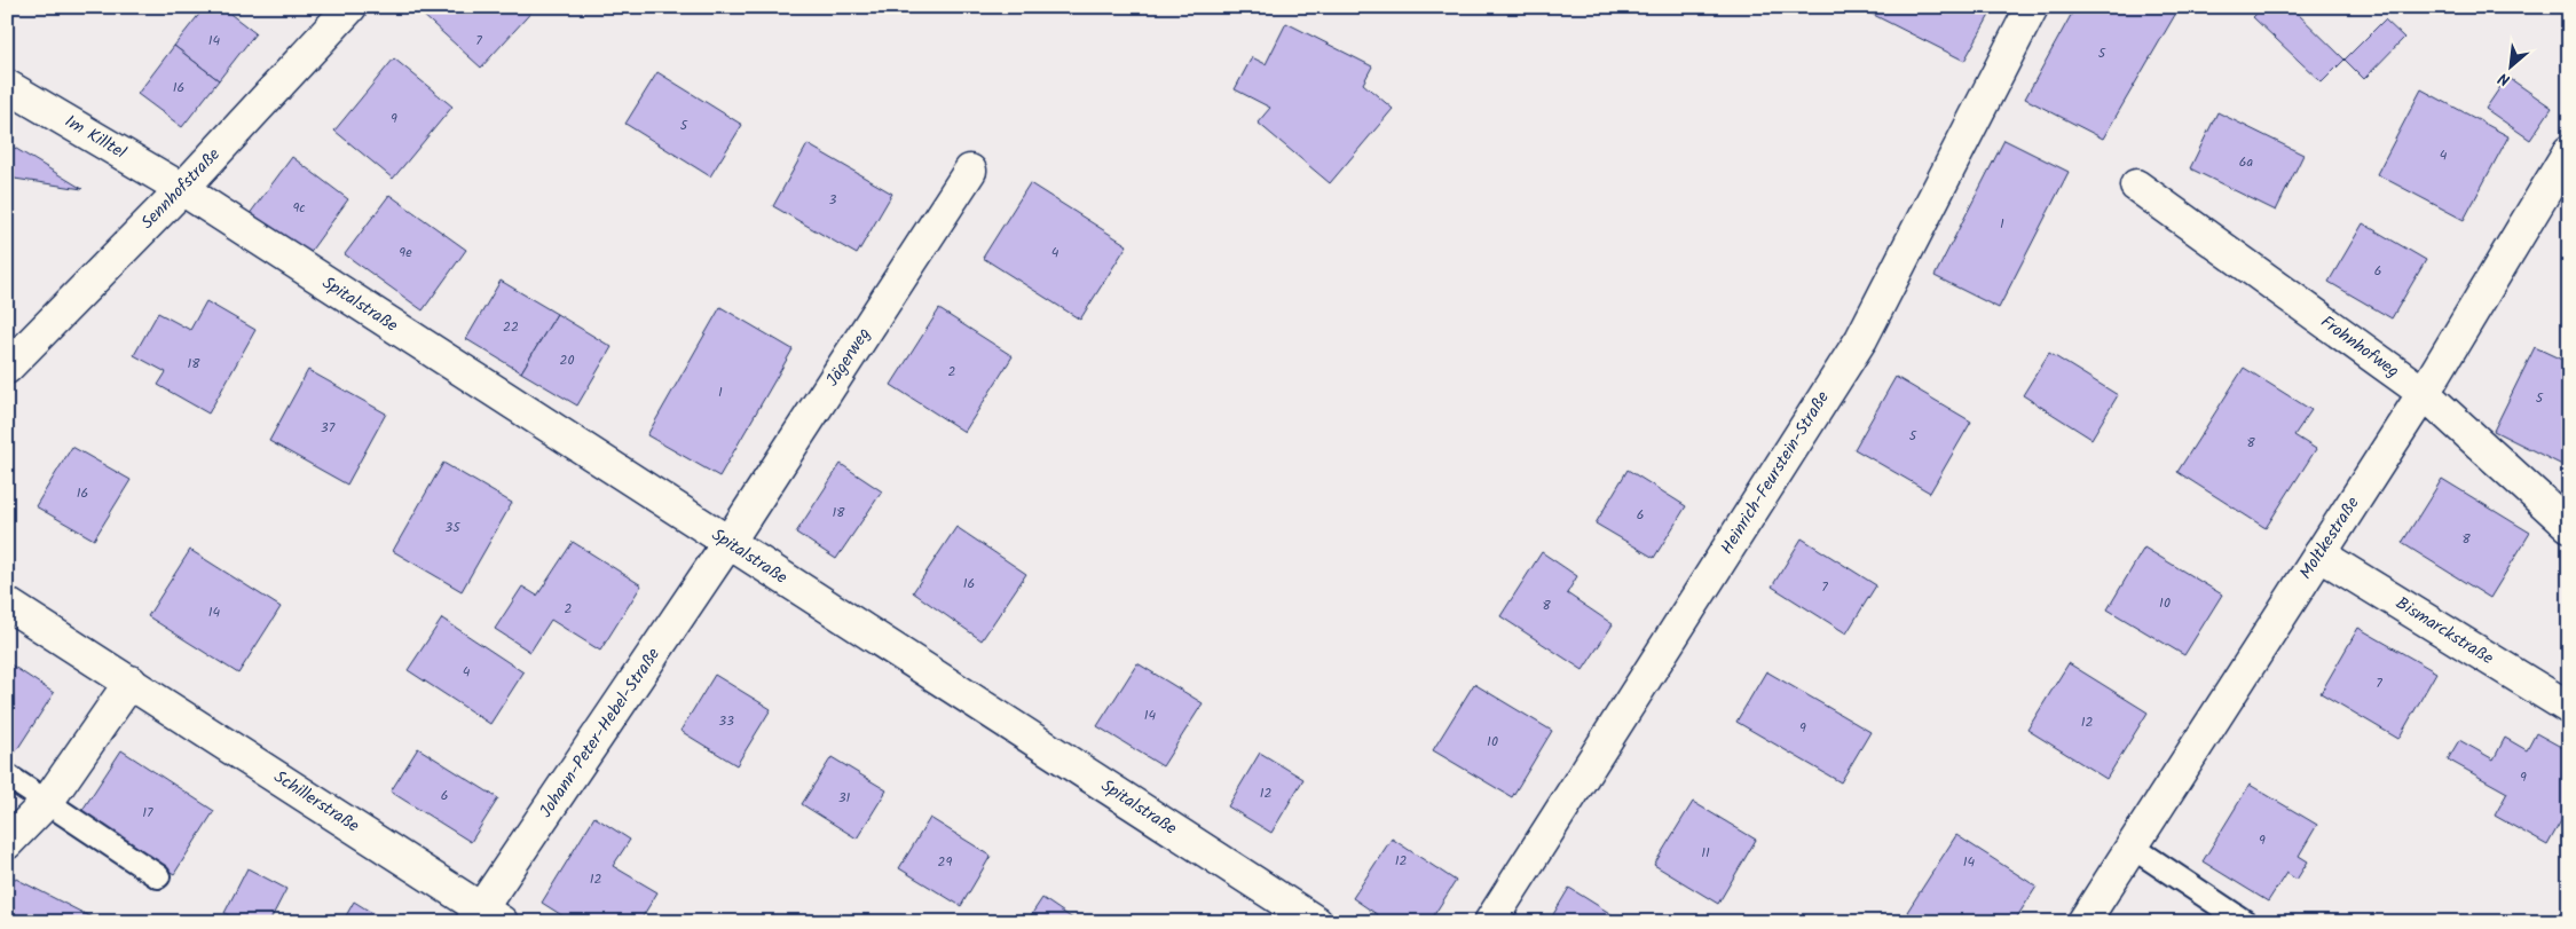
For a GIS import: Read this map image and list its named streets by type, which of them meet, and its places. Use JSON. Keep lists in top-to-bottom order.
{
  "streets": {
    "street": [
      "Im Killtel",
      "Sennhofstraße",
      "Spitalstraße",
      "Frohnhofweg",
      "Jägerweg",
      "Heinrich-Feurstein-Straße",
      "Moltkestraße",
      "Bismarckstraße",
      "Johann-Peter-Hebel-Straße",
      "Schillerstraße"
    ]
  },
  "crossings": [
    ["Im Killtel", "Sennhofstraße"],
    ["Im Killtel", "Spitalstraße"],
    ["Sennhofstraße", "Spitalstraße"],
    ["Spitalstraße", "Jägerweg"],
    ["Spitalstraße", "Johann-Peter-Hebel-Straße"],
    ["Frohnhofweg", "Moltkestraße"],
    ["Jägerweg", "Johann-Peter-Hebel-Straße"],
    ["Moltkestraße", "Bismarckstraße"],
    ["Johann-Peter-Hebel-Straße", "Schillerstraße"]
  ],
  "house_numbers": [
    "14",
    "7",
    "5",
    "16",
    "9",
    "5",
    "4",
    "6a",
    "3",
    "9c",
    "1",
    "9e",
    "4",
    "6",
    "22",
    "20",
    "18",
    "2",
    "1",
    "5",
    "37",
    "5",
    "8",
    "16",
    "18",
    "6",
    "35",
    "8",
    "16",
    "7",
    "10",
    "8",
    "2",
    "14",
    "4",
    "7",
    "14",
    "33",
    "12",
    "9",
    "10",
    "9",
    "12",
    "6",
    "31",
    "17",
    "9",
    "11",
    "12",
    "29",
    "14",
    "12"
  ],
  "north": "bottom left"
}
